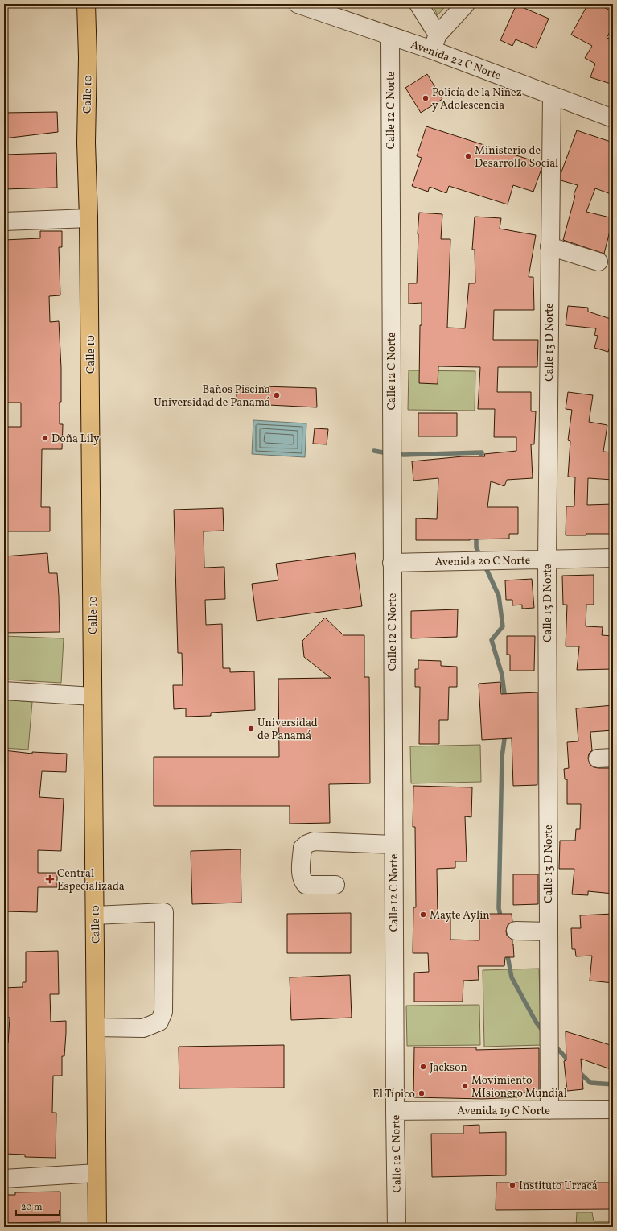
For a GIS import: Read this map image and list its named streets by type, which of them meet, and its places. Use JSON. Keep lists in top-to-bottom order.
{
  "streets": {
    "main road": ["Calle 10"],
    "street": [
      "Avenida 22 C Norte",
      "Calle 12 C Norte",
      "Calle 13 D Norte",
      "Avenida 20 C Norte",
      "Avenida 19 C Norte"
    ]
  },
  "crossings": [
    ["Avenida 22 C Norte", "Calle 12 C Norte"],
    ["Avenida 22 C Norte", "Calle 13 D Norte"],
    ["Calle 12 C Norte", "Avenida 20 C Norte"],
    ["Calle 12 C Norte", "Avenida 19 C Norte"],
    ["Calle 13 D Norte", "Avenida 20 C Norte"],
    ["Calle 13 D Norte", "Avenida 19 C Norte"]
  ],
  "places": {
    "other": [
      "Policía de la Niñez y Adolescencia",
      "Ministerio de Desarrollo Social",
      "Baños Piscina Universidad de Panamá",
      "Doña Lily",
      "Universidad de Panamá",
      "Mayte Aylin",
      "Jackson",
      "Movimiento MIsionero Mundial",
      "El Típico",
      "Instituto Urracá"
    ],
    "health": ["Central Especializada"]
  },
  "scale_bar": "20 m"
}
